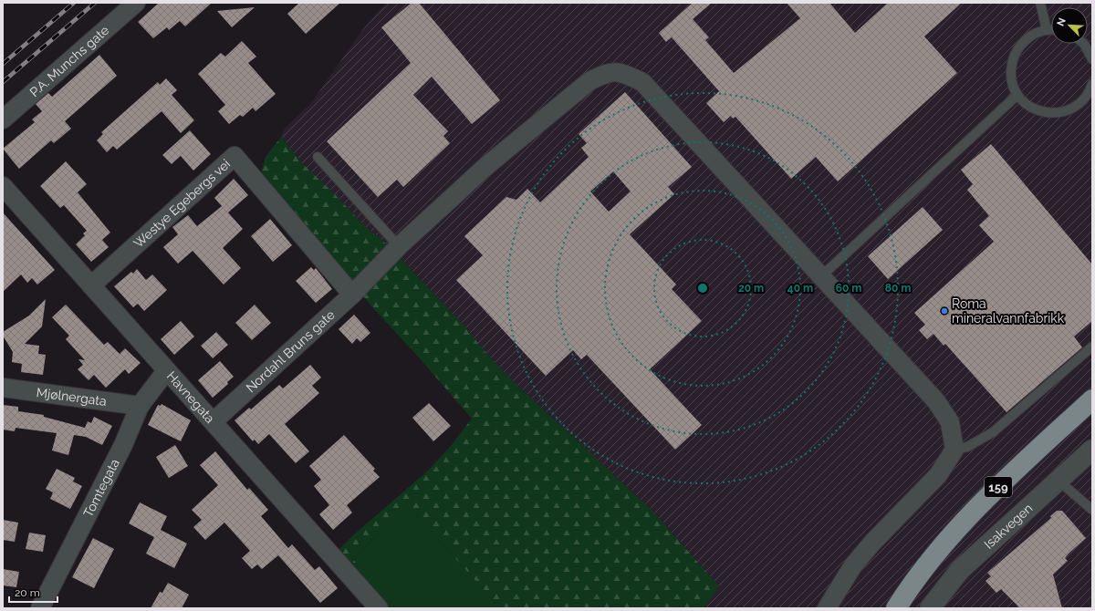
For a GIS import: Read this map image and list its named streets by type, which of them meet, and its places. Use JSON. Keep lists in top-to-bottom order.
{
  "streets": {
    "highway": ["159"],
    "street": [
      "P.A. Munchs gate",
      "Westye Egebergs vei",
      "Nordahl Bruns gate",
      "Mjølnergata",
      "Havnegata",
      "Tomtegata",
      "Isakvegen"
    ]
  },
  "crossings": [
    ["Westye Egebergs vei", "Nordahl Bruns gate"],
    ["Westye Egebergs vei", "Havnegata"],
    ["Nordahl Bruns gate", "Havnegata"],
    ["Mjølnergata", "Tomtegata"],
    ["Havnegata", "Tomtegata"]
  ],
  "places": ["Roma mineralvannfabrikk"],
  "scale_bar": "20 m",
  "north": "top left",
  "rings": [
    "20 m",
    "40 m",
    "60 m",
    "80 m"
  ]
}
